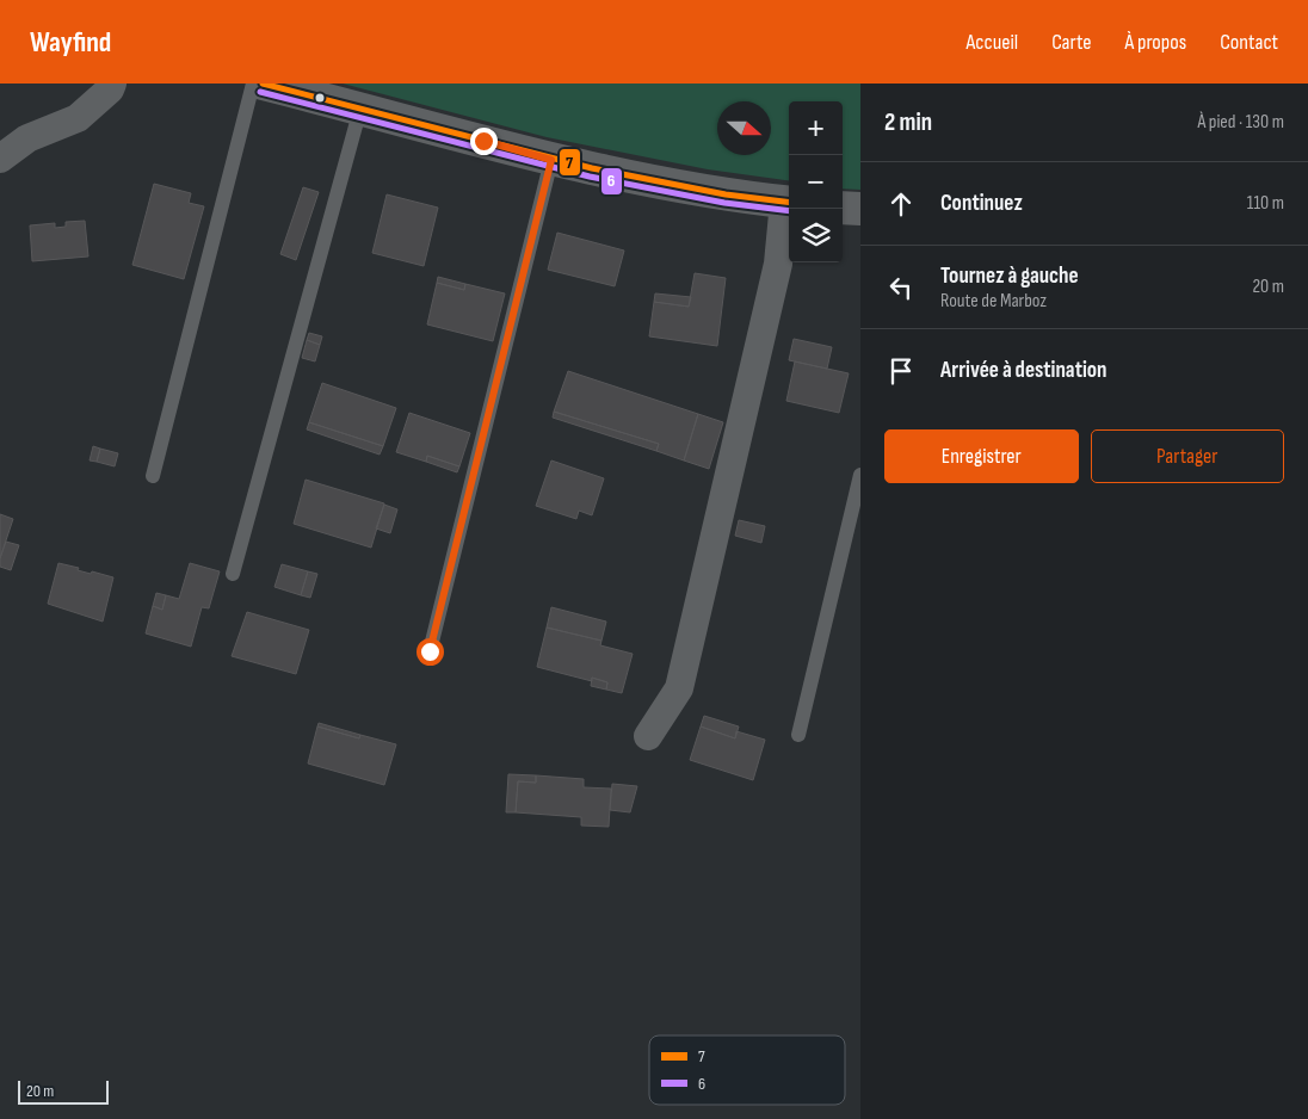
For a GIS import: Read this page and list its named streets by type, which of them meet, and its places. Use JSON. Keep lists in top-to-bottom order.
{
  "lines": ["transit line 7", "transit line 6"],
  "legend": ["7", "6"],
  "scale_bar": "20 m",
  "north": "right",
  "page": {
    "header": "Wayfind",
    "nav": [
      "Accueil",
      "Carte",
      "À propos",
      "Contact"
    ],
    "heading": ["2 min", "À pied · 130 m"],
    "map_buttons": ["+", "−"],
    "list": [
      ["Continuez", "110 m"],
      ["Tournez à gauche", "Route de Marboz", "20 m"],
      "Arrivée à destination"
    ],
    "buttons": ["Enregistrer", "Partager"],
    "scale": "20 m"
  }
}
